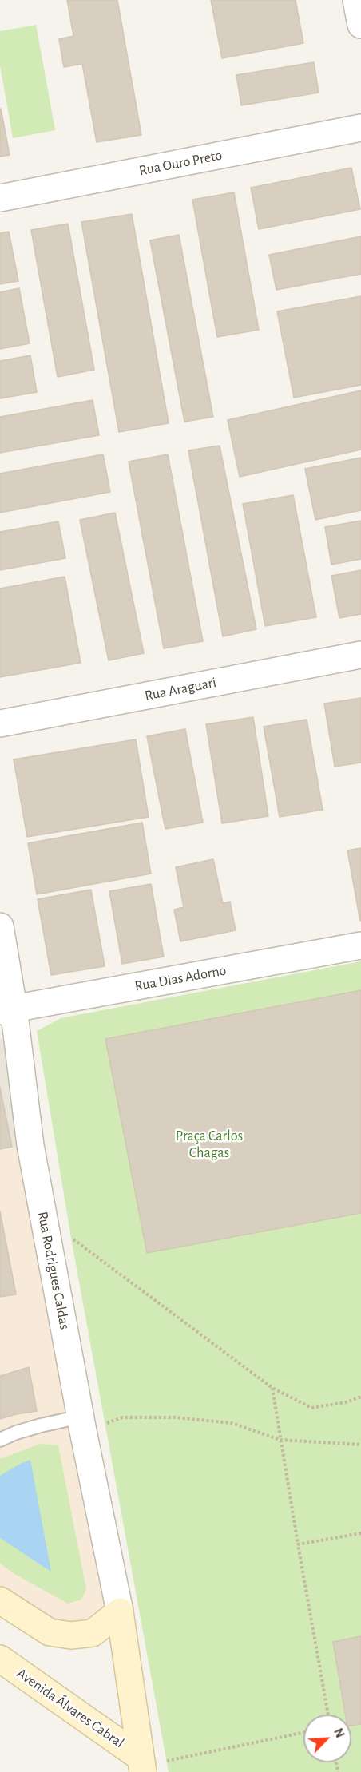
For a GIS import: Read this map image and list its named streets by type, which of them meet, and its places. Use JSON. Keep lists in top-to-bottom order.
{
  "streets": {
    "main road": ["Avenida Álvares Cabral"],
    "street": [
      "Rua Ouro Preto",
      "Rua Araguari",
      "Rua Dias Adorno",
      "Rua Rodrigues Caldas"
    ]
  },
  "crossings": [
    ["Rua Dias Adorno", "Rua Rodrigues Caldas"]
  ],
  "parks": ["Praça Carlos Chagas"],
  "north": "top right"
}
